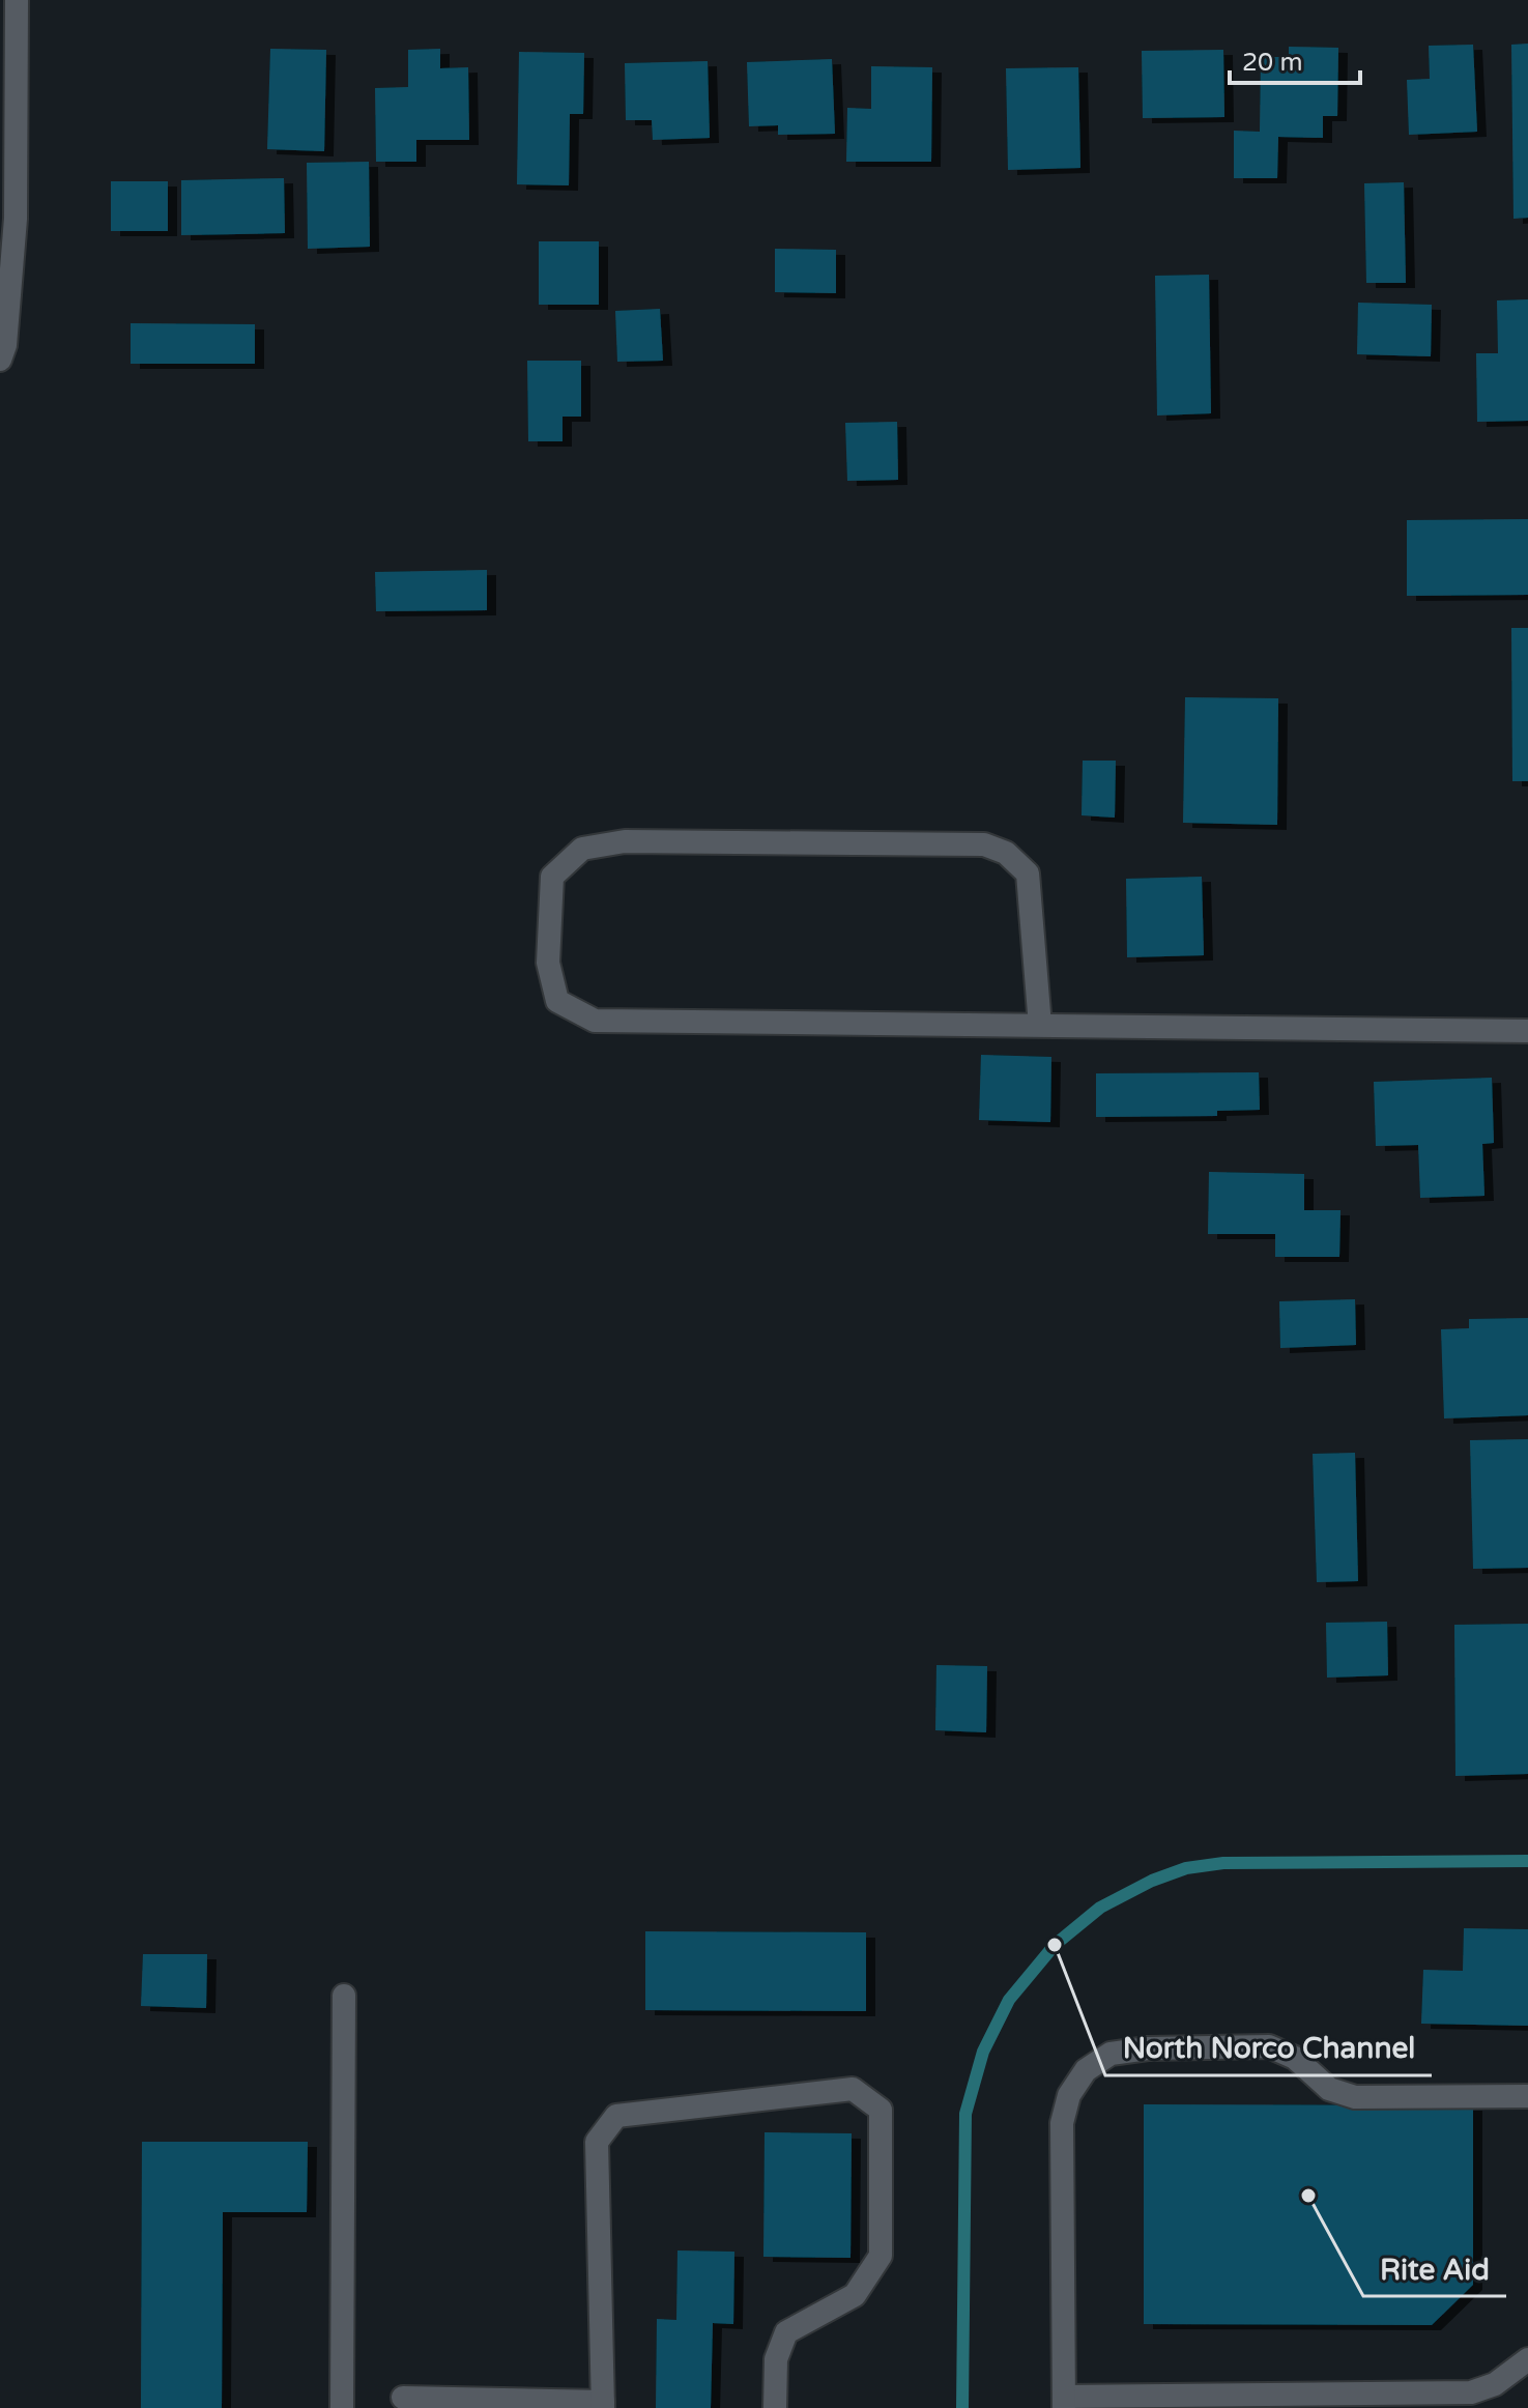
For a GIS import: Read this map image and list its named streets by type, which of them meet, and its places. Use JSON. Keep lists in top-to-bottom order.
{
  "places": ["North Norco Channel", "Rite Aid"],
  "scale_bar": "20 m"
}
